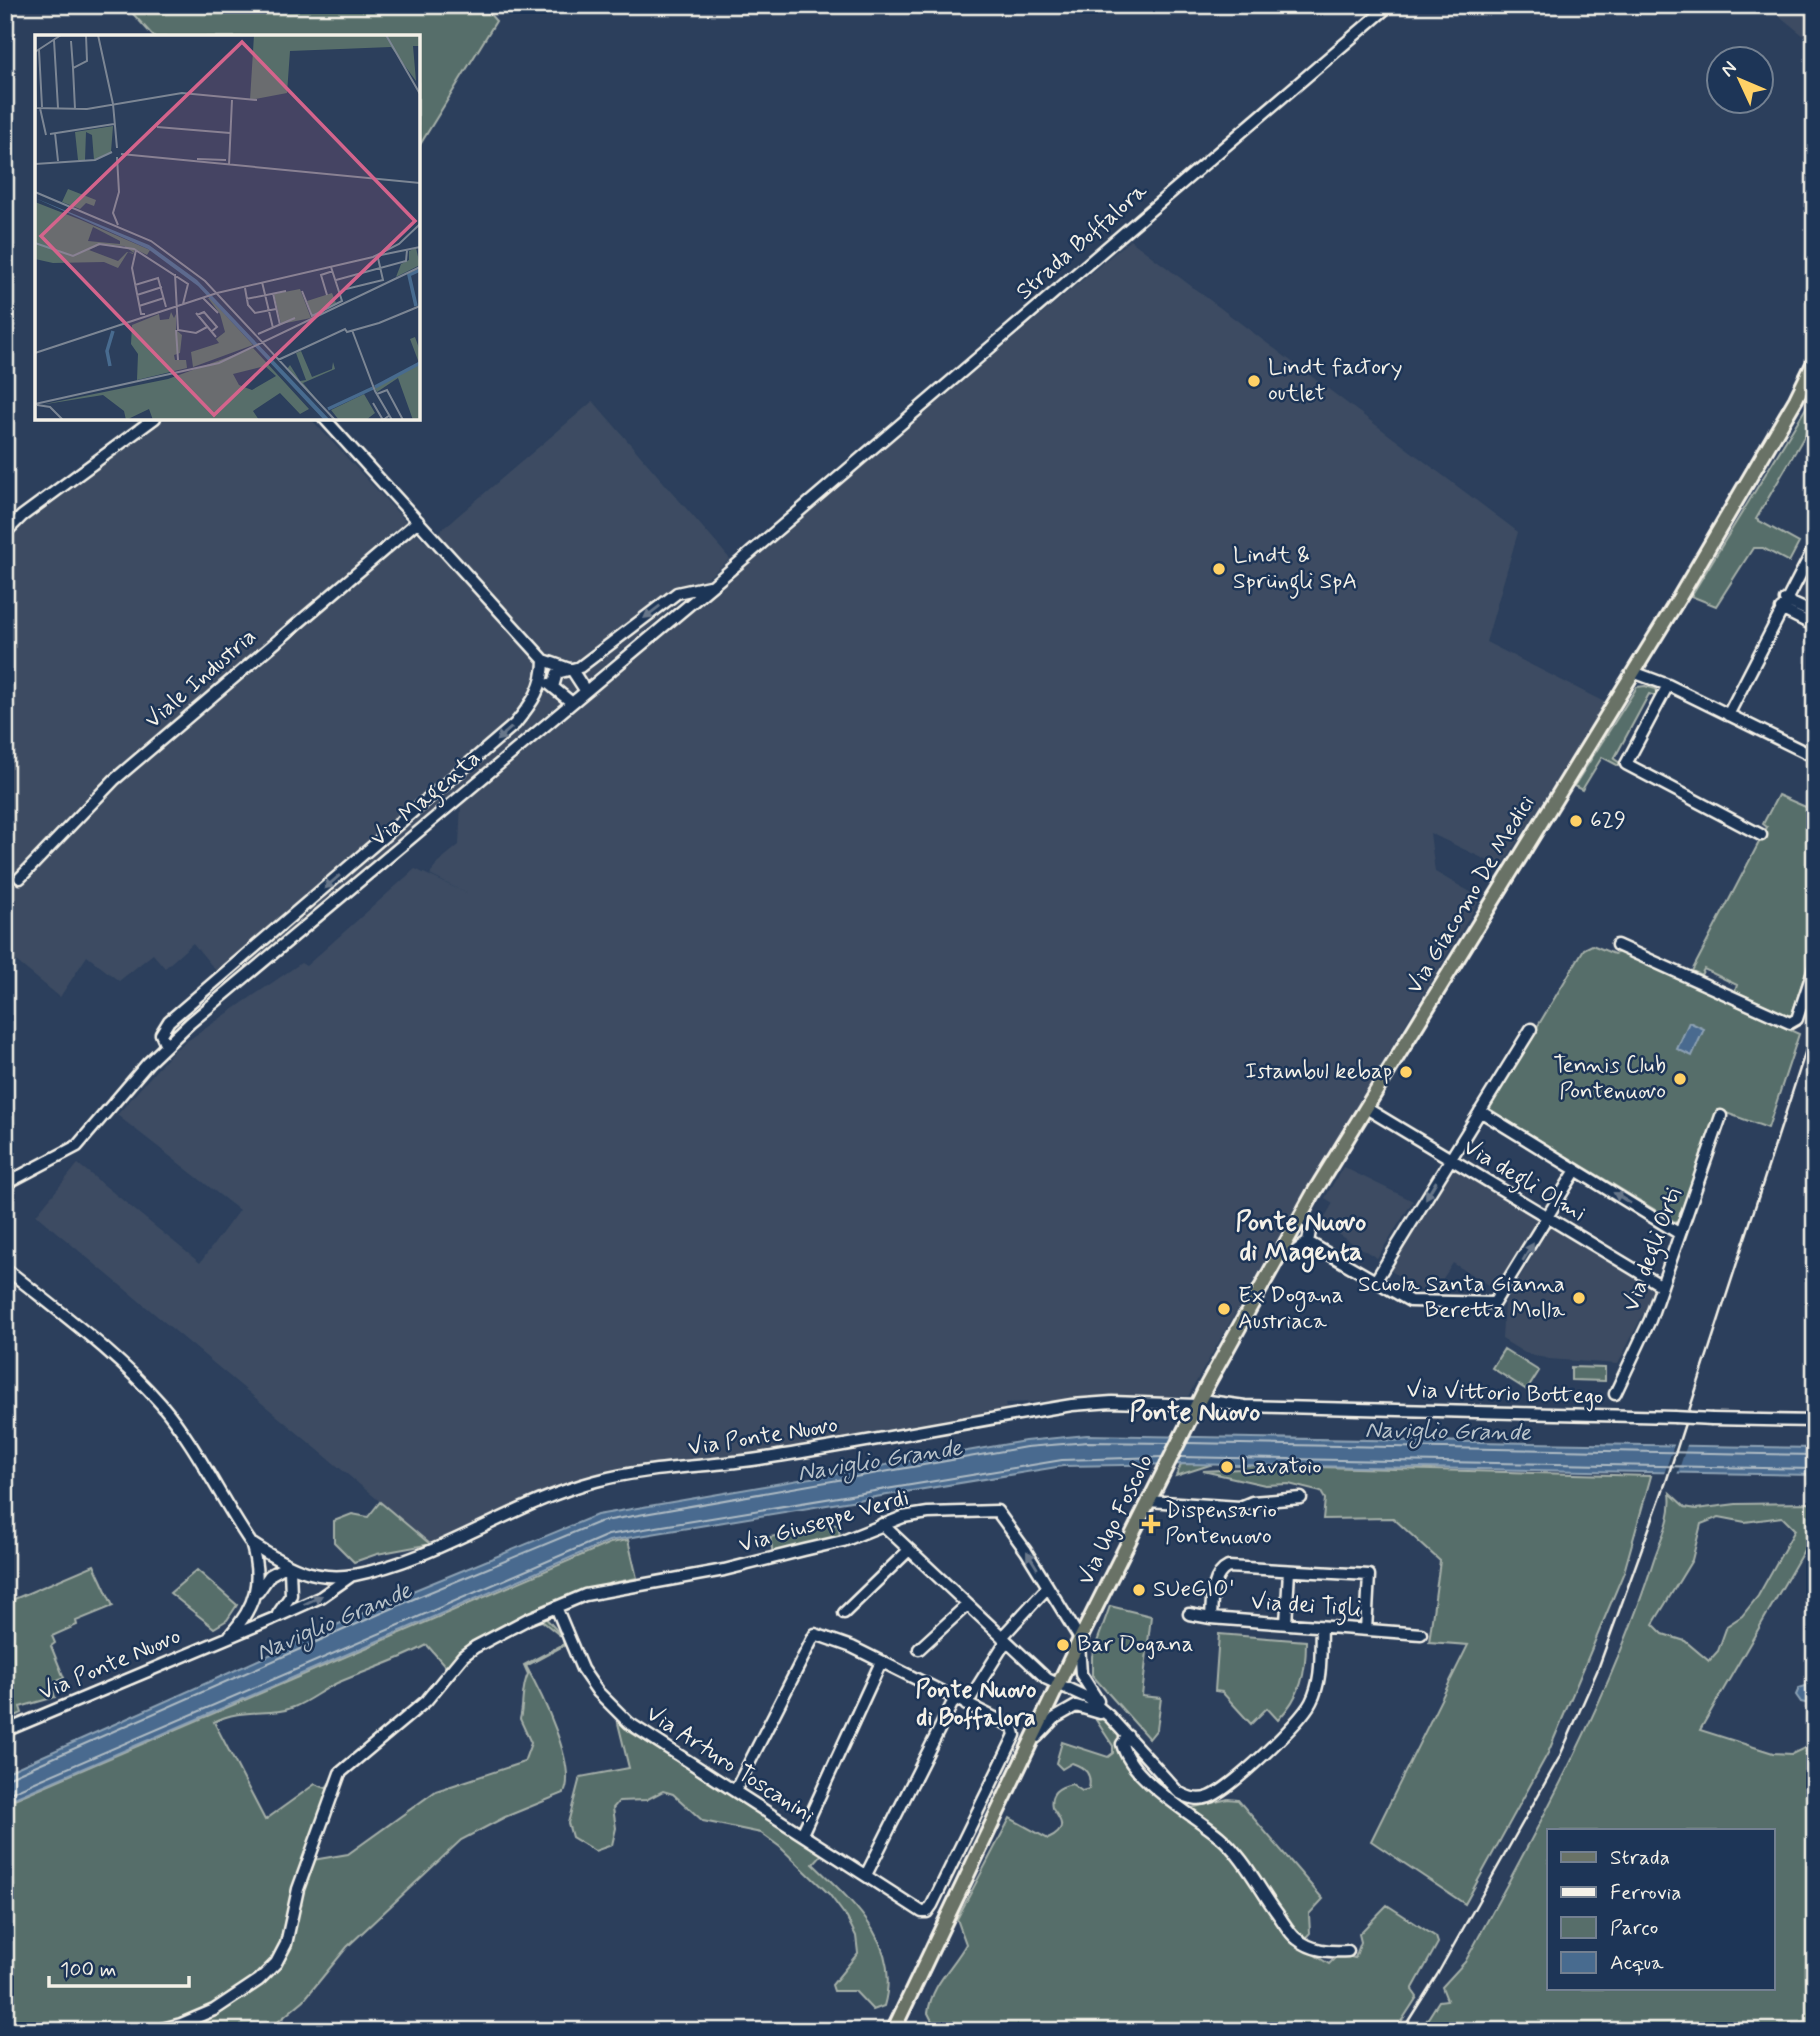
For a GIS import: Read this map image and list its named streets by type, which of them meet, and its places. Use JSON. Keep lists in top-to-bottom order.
{
  "streets": {
    "main road": ["Via Giacomo De Medici", "Via Ugo Foscolo"],
    "street": [
      "Strada Boffalora",
      "Viale Industria",
      "Via Magenta",
      "Via degli Olmi",
      "Via degli Orti",
      "Via Vittorio Bottego",
      "Via Ponte Nuovo",
      "Via Giuseppe Verdi",
      "Via dei Tigli",
      "Via Arturo Toscanini"
    ]
  },
  "crossings": [
    ["Strada Boffalora", "Via Magenta"],
    ["Via Giacomo De Medici", "Via degli Olmi"],
    ["Via Giacomo De Medici", "Via Vittorio Bottego"],
    ["Via Giacomo De Medici", "Via Ponte Nuovo"],
    ["Via Giacomo De Medici", "Via Ugo Foscolo"],
    ["Via degli Olmi", "Via degli Orti"],
    ["Via Vittorio Bottego", "Via Ponte Nuovo"],
    ["Via Ugo Foscolo", "Via Giuseppe Verdi"],
    ["Via Giuseppe Verdi", "Via Arturo Toscanini"]
  ],
  "districts": ["Ponte Nuovo di Magenta", "Ponte Nuovo", "Ponte Nuovo di Boffalora"],
  "water": ["Naviglio Grande"],
  "places": {
    "other": [
      "Lindt factory outlet",
      "Lindt & Sprüngli SpA",
      "629",
      "Istambul kebap",
      "Tennis Club Pontenuovo",
      "Scuola Santa Gianna Beretta Molla",
      "Ex Dogana Austriaca",
      "Lavatoio",
      "SUeGIO'",
      "Bar Dogana"
    ],
    "health": ["Dispensario Pontenuovo"]
  },
  "legend": [
    "Strada",
    "Ferrovia",
    "Parco",
    "Acqua"
  ],
  "scale_bar": "100 m",
  "north": "top left"
}
